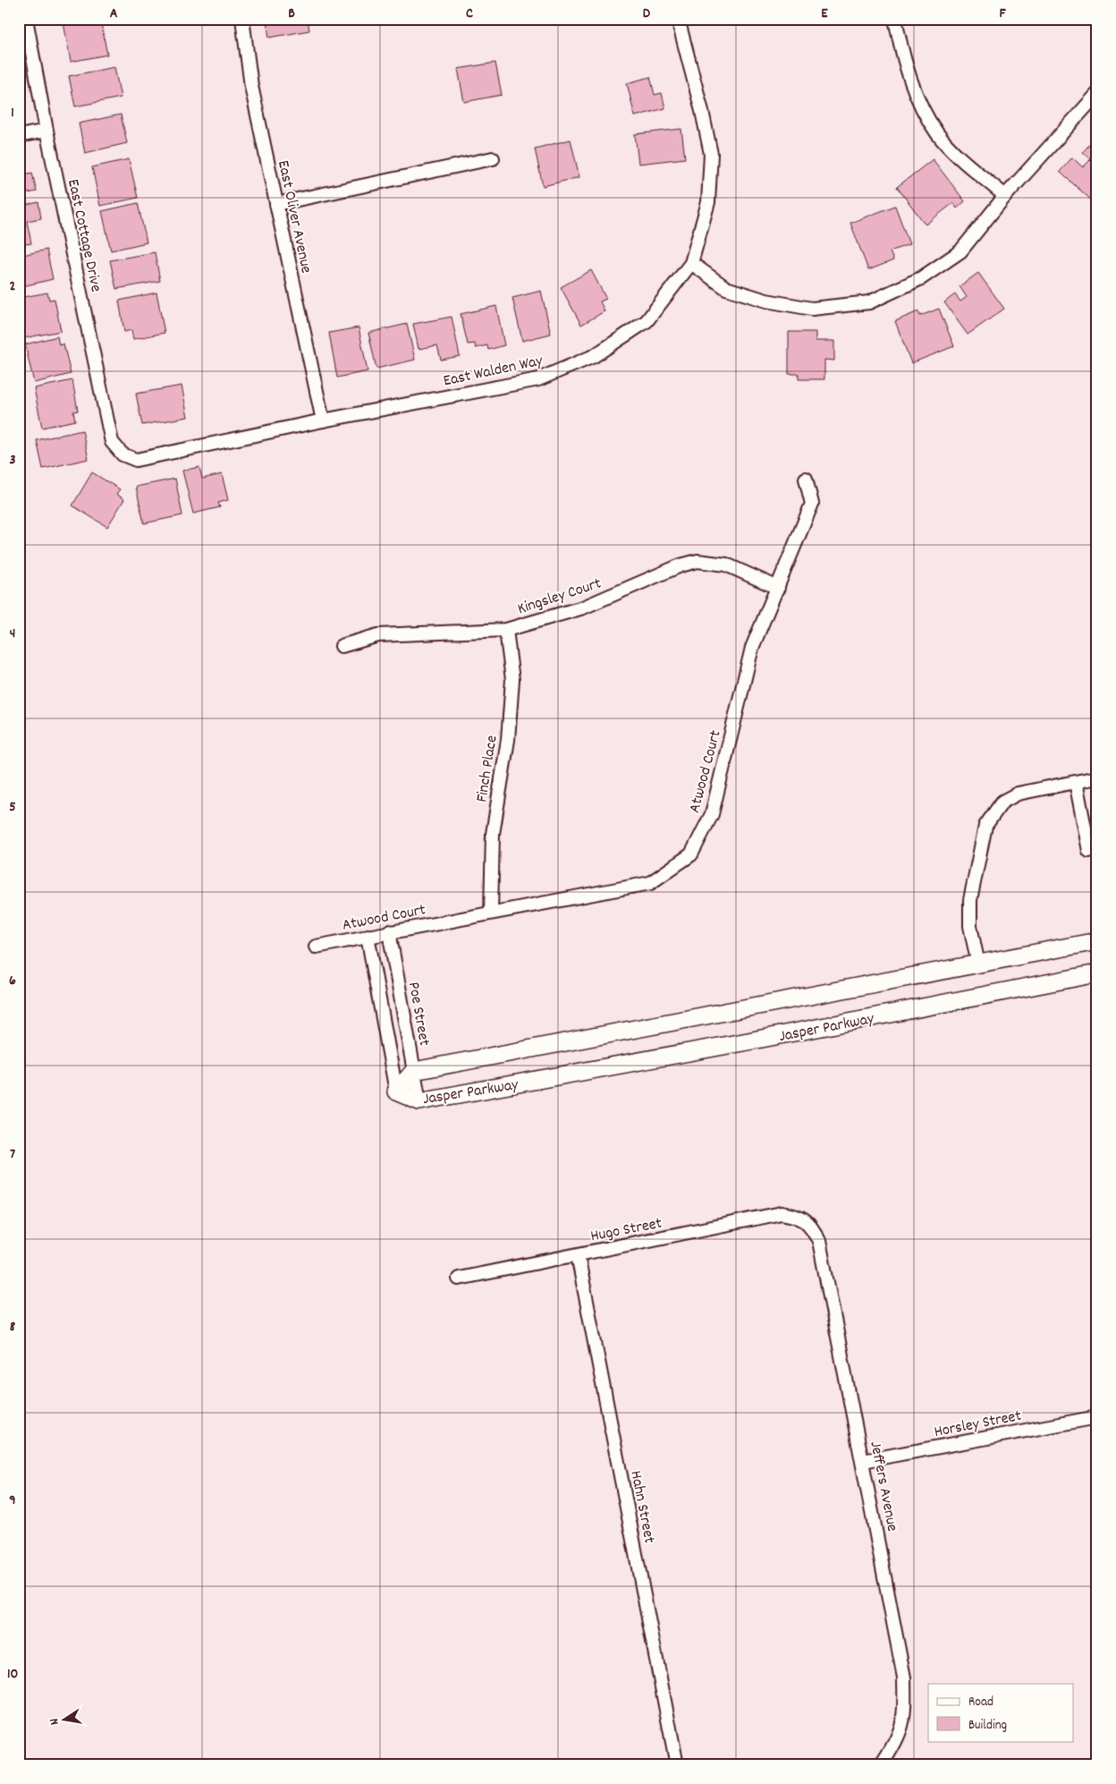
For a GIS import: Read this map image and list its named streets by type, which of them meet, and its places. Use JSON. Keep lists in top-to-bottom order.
{
  "streets": {
    "street": [
      "East Oliver Avenue",
      "East Cottage Drive",
      "East Walden Way",
      "Kingsley Court",
      "Finch Place",
      "Atwood Court",
      "Poe Street",
      "Jasper Parkway",
      "Hugo Street",
      "Horsley Street",
      "Jeffers Avenue",
      "Hahn Street"
    ]
  },
  "crossings": [
    ["East Oliver Avenue", "East Walden Way"],
    ["East Cottage Drive", "East Walden Way"],
    ["Kingsley Court", "Finch Place"],
    ["Kingsley Court", "Atwood Court"],
    ["Finch Place", "Atwood Court"],
    ["Atwood Court", "Poe Street"],
    ["Poe Street", "Jasper Parkway"],
    ["Hugo Street", "Jeffers Avenue"],
    ["Hugo Street", "Hahn Street"],
    ["Horsley Street", "Jeffers Avenue"]
  ],
  "legend": ["Road", "Building"],
  "north": "left",
  "grid": {
    "columns": [
      "A",
      "B",
      "C",
      "D",
      "E",
      "F"
    ],
    "rows": [
      "1",
      "2",
      "3",
      "4",
      "5",
      "6",
      "7",
      "8",
      "9",
      "10"
    ]
  }
}
